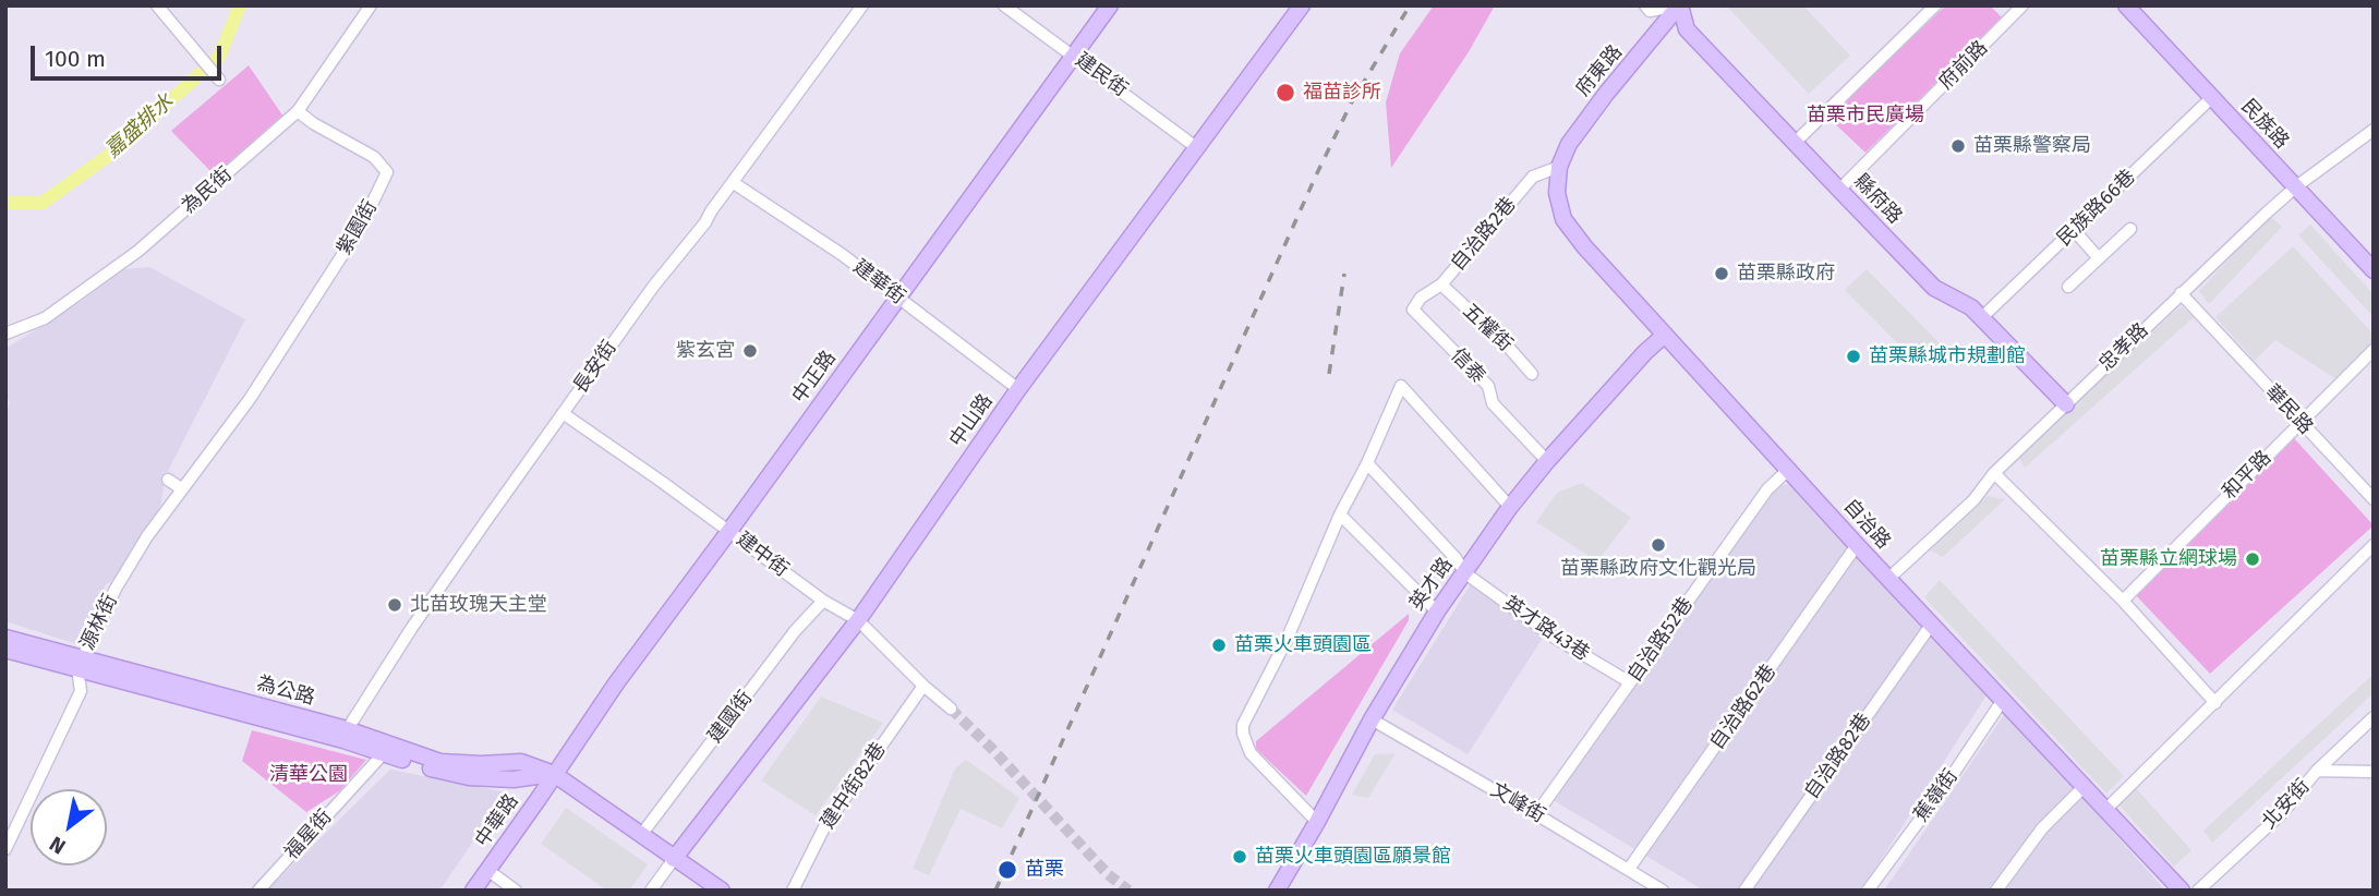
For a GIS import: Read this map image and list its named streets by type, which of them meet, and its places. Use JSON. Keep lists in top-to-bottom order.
{
  "streets": {
    "street": [
      "府前路",
      "府東路",
      "建民街",
      "民族路",
      "為民街",
      "縣府路",
      "民族路66巷",
      "紫園街",
      "自治路2巷",
      "建華街",
      "五權街",
      "忠孝路",
      "信泰",
      "長安街",
      "中正路",
      "華民路",
      "中山路",
      "和平路",
      "自治路",
      "建中街",
      "英才路",
      "源林街",
      "英才路43巷",
      "自治路52巷",
      "為公路",
      "自治路62巷",
      "建國街",
      "自治路82巷",
      "建中街82巷",
      "蕉嶺街",
      "文峰街",
      "北安街",
      "中華路",
      "福星街"
    ]
  },
  "crossings": [
    ["府前路", "縣府路"],
    ["府東路", "縣府路"],
    ["府東路", "自治路2巷"],
    ["府東路", "自治路"],
    ["建民街", "中正路"],
    ["建民街", "中山路"],
    ["民族路", "民族路66巷"],
    ["民族路", "忠孝路"],
    ["為民街", "紫園街"],
    ["縣府路", "民族路66巷"],
    ["縣府路", "忠孝路"],
    ["紫園街", "源林街"],
    ["自治路2巷", "五權街"],
    ["自治路2巷", "信泰"],
    ["自治路2巷", "自治路"],
    ["建華街", "長安街"],
    ["建華街", "中正路"],
    ["建華街", "中山路"],
    ["忠孝路", "華民路"],
    ["忠孝路", "自治路"],
    ["信泰", "英才路"],
    ["長安街", "建中街"],
    ["長安街", "為公路"],
    ["中正路", "建中街"],
    ["中正路", "為公路"],
    ["中正路", "中華路"],
    ["華民路", "和平路"],
    ["中山路", "建中街"],
    ["自治路", "英才路"],
    ["自治路", "自治路52巷"],
    ["自治路", "自治路62巷"],
    ["自治路", "自治路82巷"],
    ["自治路", "蕉嶺街"],
    ["建中街", "建國街"],
    ["建中街", "建中街82巷"],
    ["英才路", "英才路43巷"],
    ["英才路", "文峰街"],
    ["源林街", "為公路"],
    ["英才路43巷", "自治路52巷"],
    ["自治路52巷", "文峰街"],
    ["為公路", "中華路"],
    ["為公路", "福星街"],
    ["自治路62巷", "文峰街"]
  ],
  "water": ["嘉盛排水"],
  "parks": ["苗栗市民廣場", "清華公園"],
  "places": [
    "福苗診所",
    "苗栗縣警察局",
    "苗栗縣政府",
    "紫玄宮",
    "苗栗縣城市規劃館",
    "苗栗縣政府文化觀光局",
    "苗栗縣立網球場",
    "北苗玫瑰天主堂",
    "苗栗火車頭園區",
    "苗栗火車頭園區願景館",
    "苗栗"
  ],
  "scale_bar": "100 m",
  "north": "bottom left"
}
